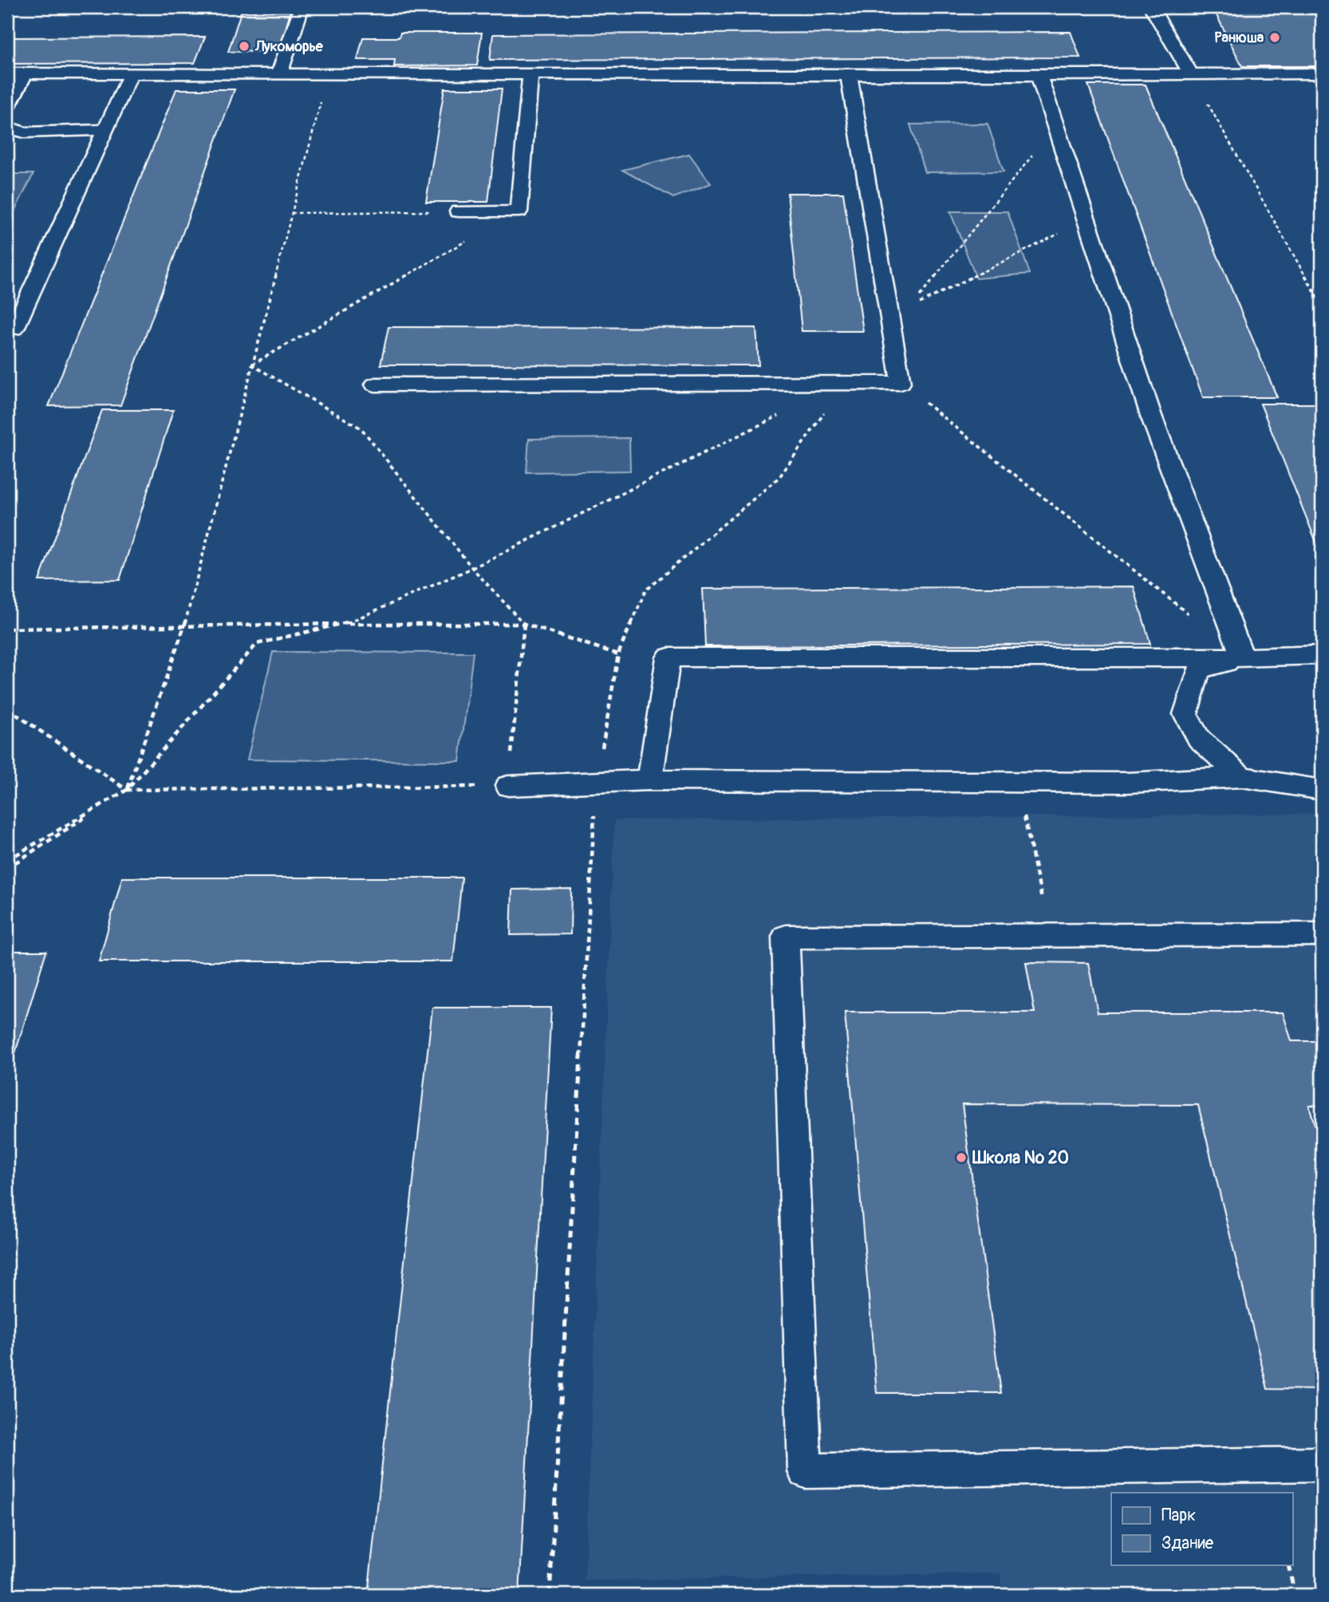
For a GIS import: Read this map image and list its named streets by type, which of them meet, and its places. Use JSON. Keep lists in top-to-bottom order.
{
  "places": ["Ранюша", "Лукоморье", "Школа № 20"],
  "legend": ["Парк", "Здание"]
}
